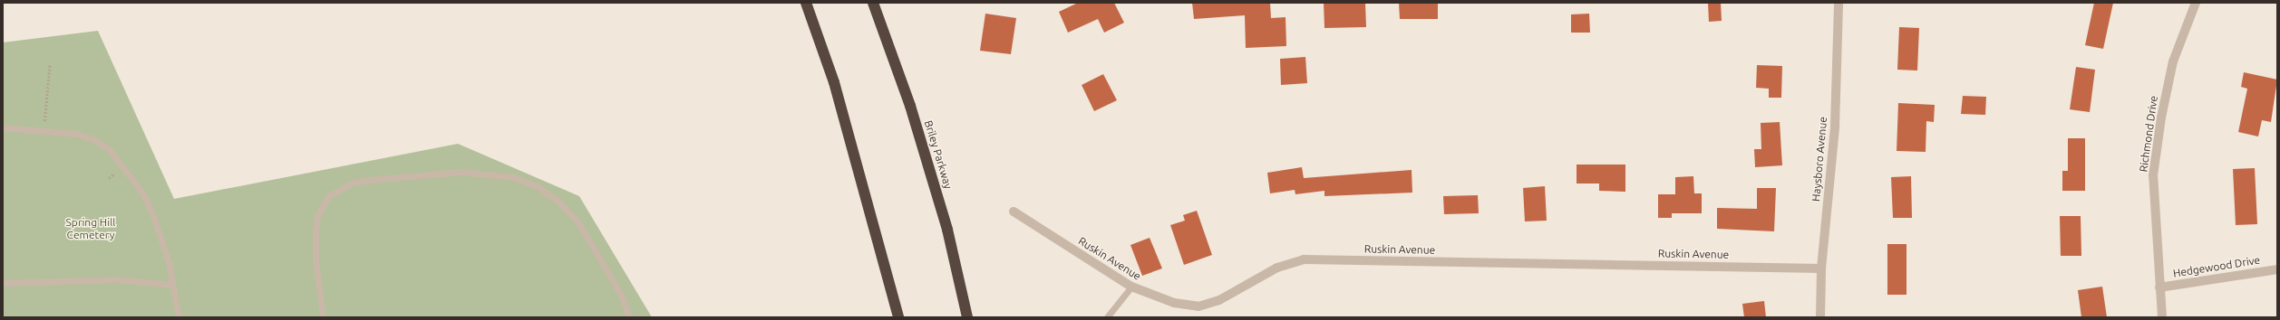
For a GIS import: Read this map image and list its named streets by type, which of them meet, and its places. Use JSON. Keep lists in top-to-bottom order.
{
  "streets": {
    "highway": ["Briley Parkway"],
    "street": [
      "Richmond Drive",
      "Haysboro Avenue",
      "Ruskin Avenue",
      "Hedgewood Drive"
    ]
  },
  "crossings": [
    ["Richmond Drive", "Hedgewood Drive"],
    ["Haysboro Avenue", "Ruskin Avenue"]
  ],
  "parks": ["Spring Hill Cemetery"]
}
